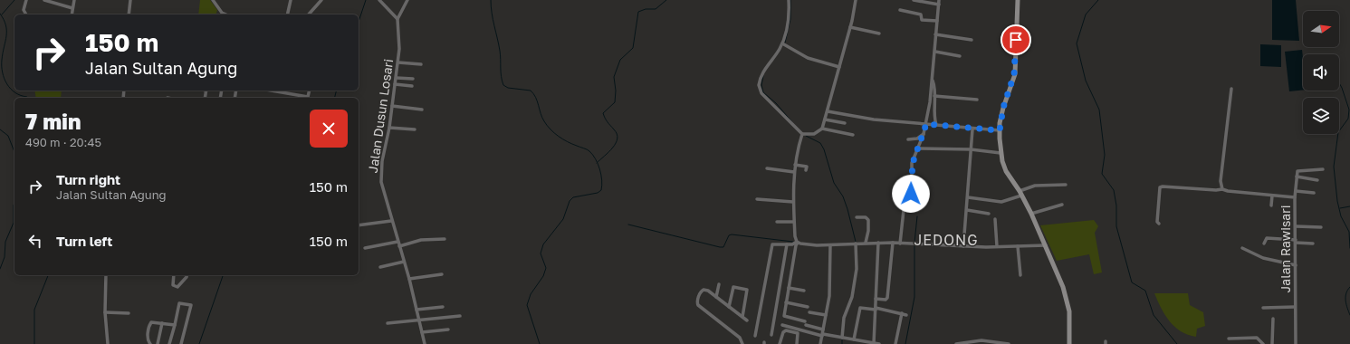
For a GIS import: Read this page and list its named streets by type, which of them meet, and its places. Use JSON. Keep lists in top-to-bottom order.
{
  "streets": {
    "street": ["Jalan Dusun Losari", "Jalan Rawisari"]
  },
  "districts": ["JEDONG"],
  "north": "right",
  "page": {
    "turn": ["150 m", "Jalan Sultan Agung"],
    "heading": ["7 min", "490 m · 20:45"],
    "list": [
      {
        "name": "Turn right",
        "note": "Jalan Sultan Agung",
        "value": "150 m"
      },
      {
        "name": "Turn left",
        "value": "150 m"
      }
    ]
  }
}
